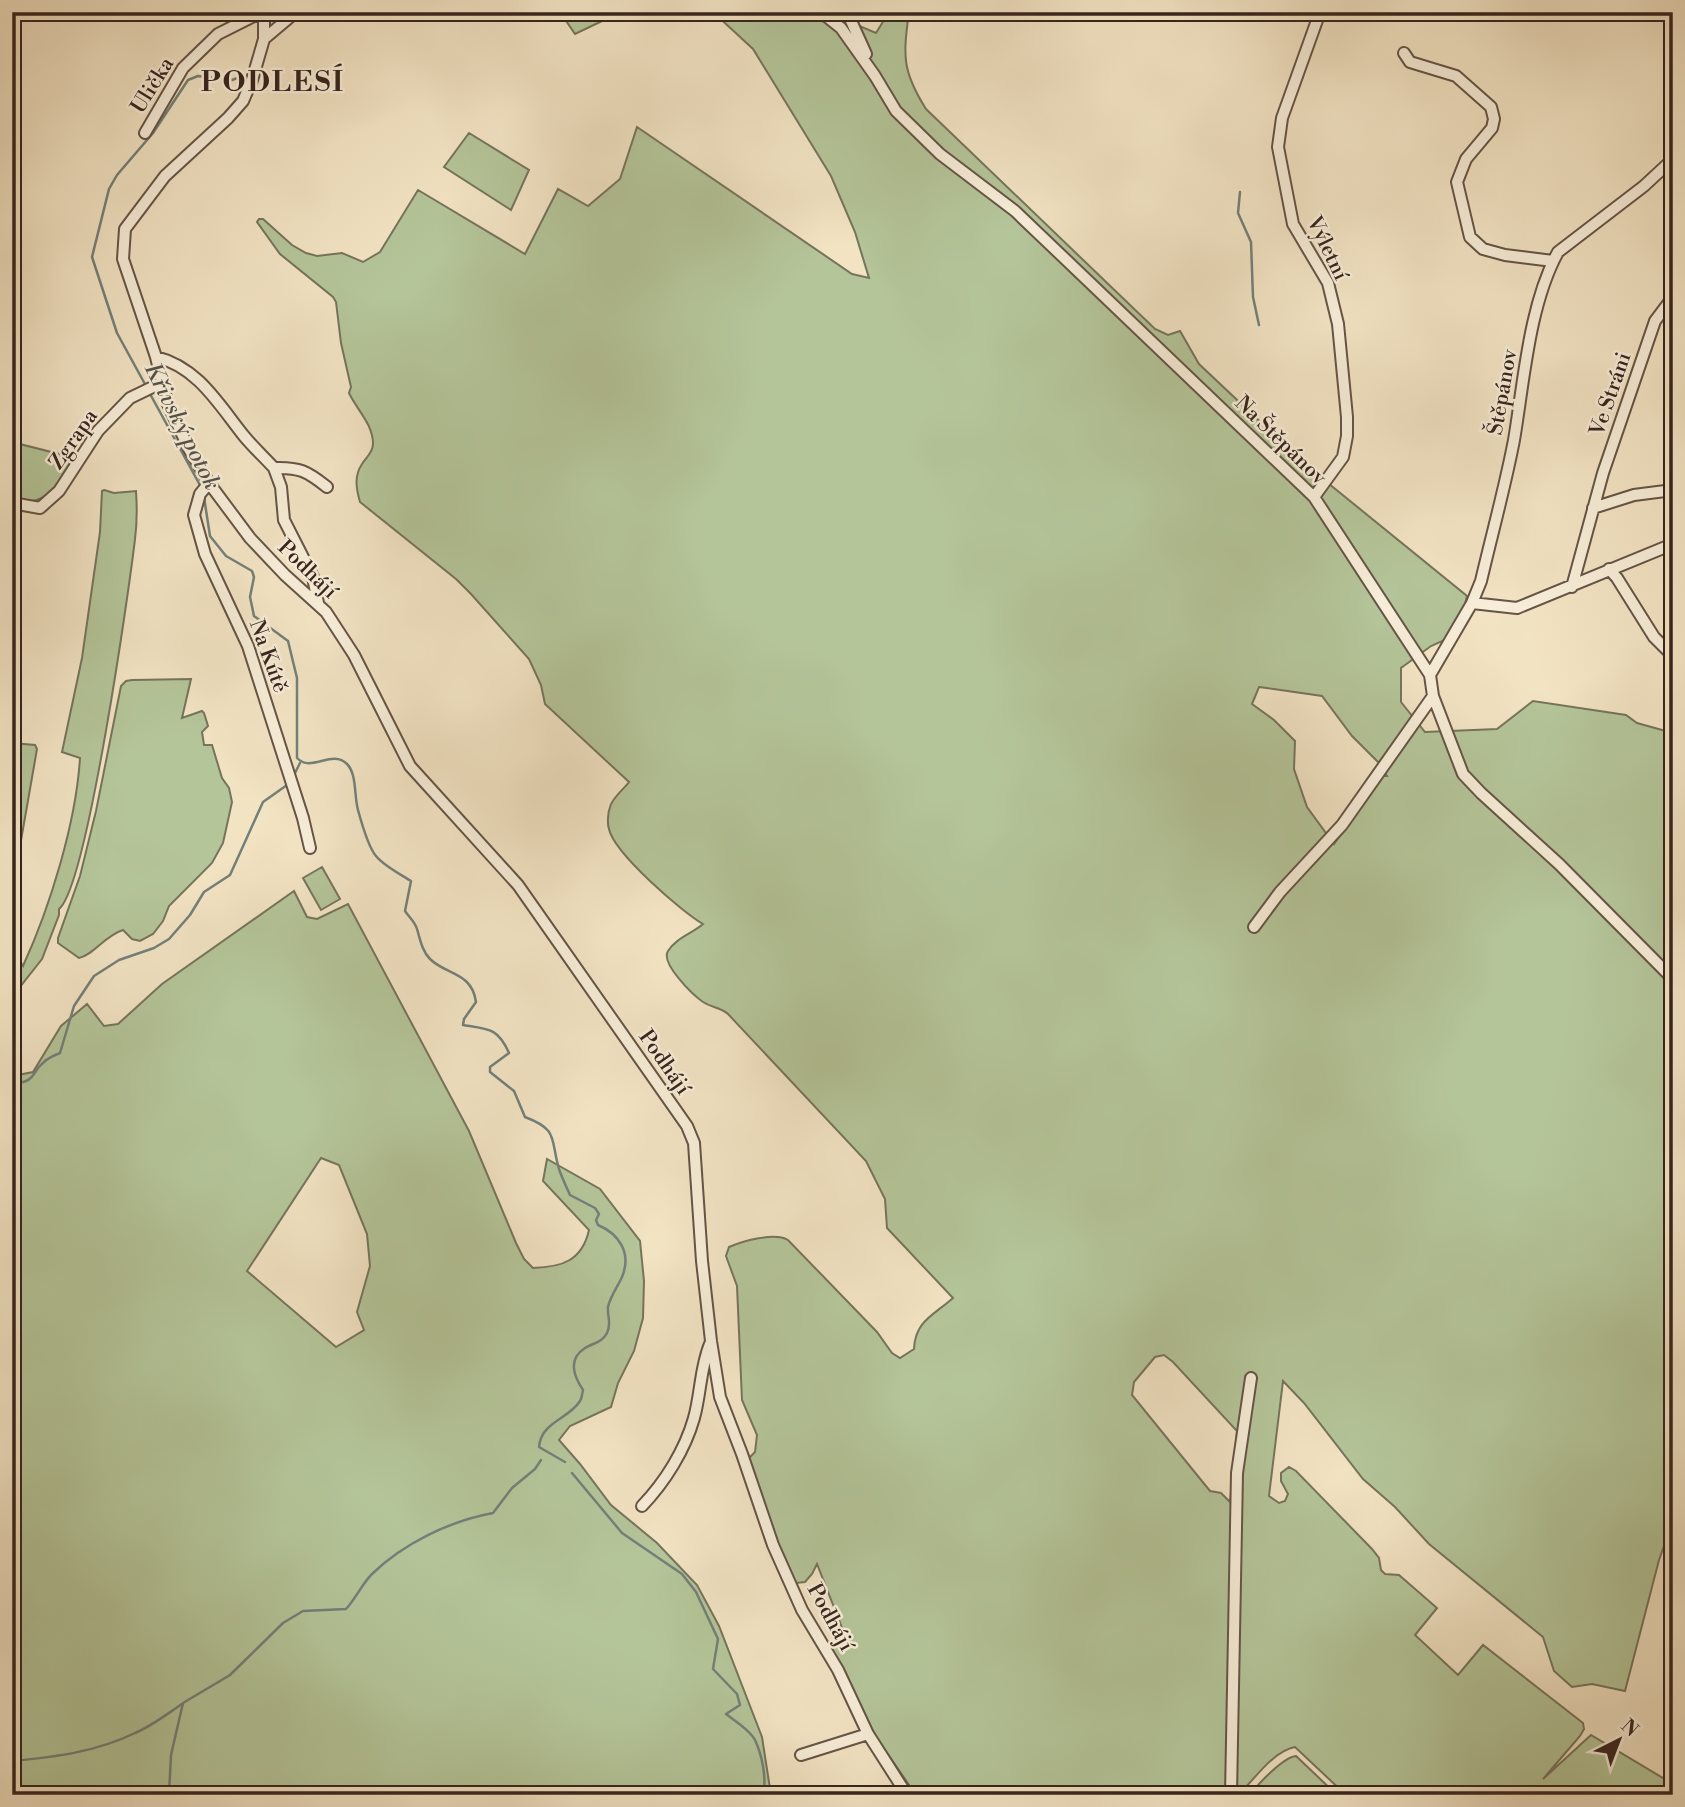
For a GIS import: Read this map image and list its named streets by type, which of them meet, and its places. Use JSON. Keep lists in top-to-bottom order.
{
  "streets": {
    "street": [
      "Ulička",
      "Výletní",
      "Štěpánov",
      "Ve Stráni",
      "Zgrapa",
      "Na Štěpánov",
      "Podhájí",
      "Na Kútě"
    ]
  },
  "crossings": [
    ["Ulička", "Podhájí"],
    ["Výletní", "Na Štěpánov"],
    ["Štěpánov", "Na Štěpánov"],
    ["Zgrapa", "Podhájí"],
    ["Podhájí", "Na Kútě"]
  ],
  "districts": ["PODLESÍ"],
  "water": ["Křivský potok"],
  "north": "top right"
}
